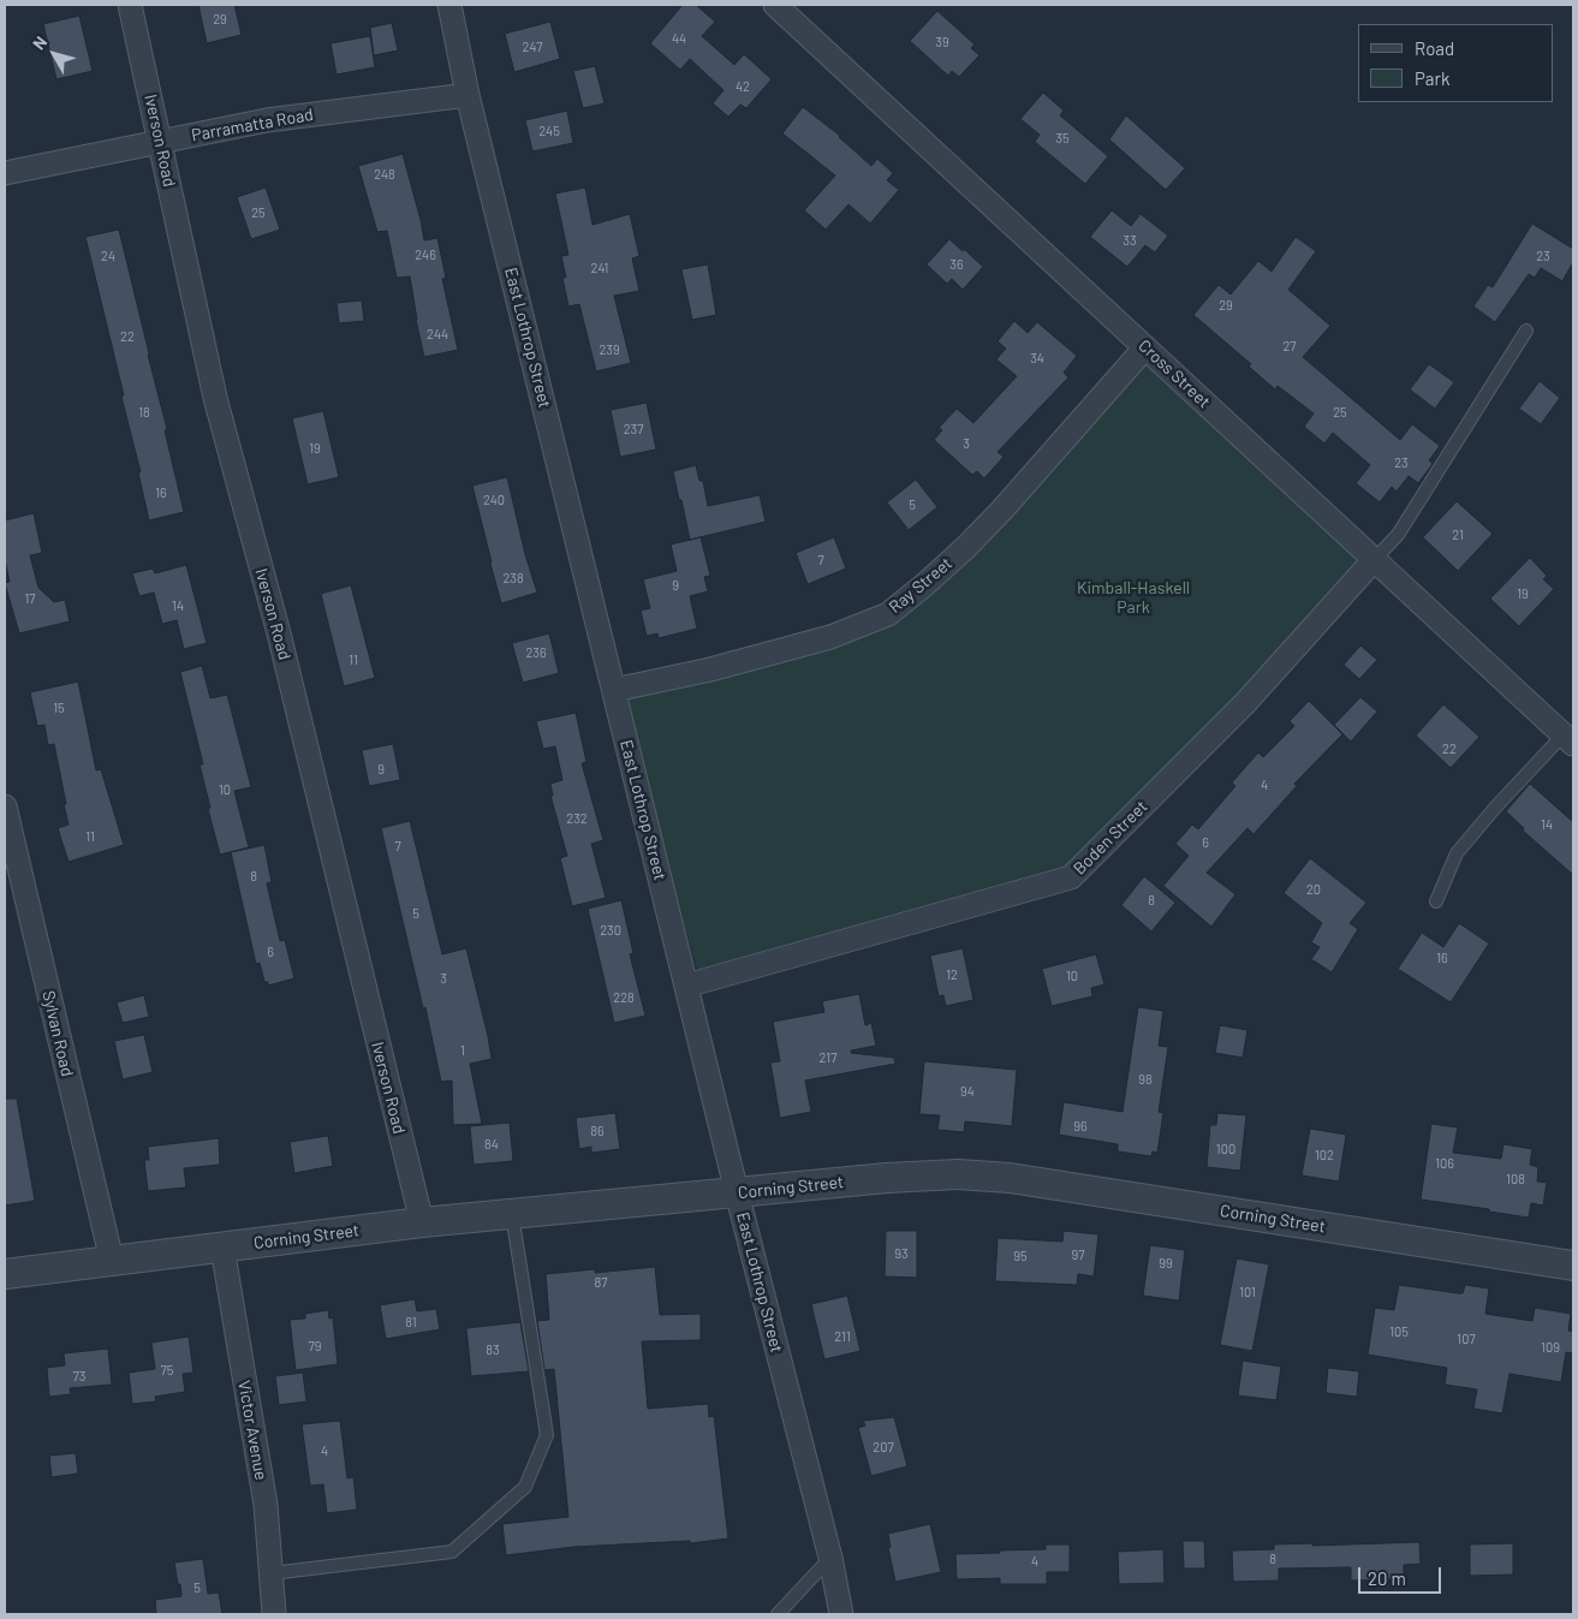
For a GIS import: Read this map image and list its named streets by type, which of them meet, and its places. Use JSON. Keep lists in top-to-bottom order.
{
  "streets": {
    "street": [
      "Parramatta Road",
      "Iverson Road",
      "East Lothrop Street",
      "Cross Street",
      "Ray Street",
      "Boden Street",
      "Sylvan Road",
      "Corning Street",
      "Victor Avenue"
    ]
  },
  "crossings": [
    ["Parramatta Road", "Iverson Road"],
    ["Parramatta Road", "East Lothrop Street"],
    ["Iverson Road", "Corning Street"],
    ["East Lothrop Street", "Ray Street"],
    ["East Lothrop Street", "Boden Street"],
    ["East Lothrop Street", "Corning Street"],
    ["Cross Street", "Ray Street"],
    ["Cross Street", "Boden Street"],
    ["Sylvan Road", "Corning Street"],
    ["Corning Street", "Victor Avenue"]
  ],
  "parks": ["Kimball-Haskell Park"],
  "house_numbers": [
    "29",
    "44",
    "39",
    "247",
    "42",
    "245",
    "35",
    "248",
    "25",
    "33",
    "246",
    "24",
    "23",
    "36",
    "241",
    "29",
    "244",
    "22",
    "27",
    "239",
    "34",
    "18",
    "25",
    "237",
    "3",
    "19",
    "23",
    "16",
    "240",
    "5",
    "21",
    "7",
    "238",
    "9",
    "19",
    "17",
    "14",
    "236",
    "11",
    "15",
    "22",
    "9",
    "4",
    "10",
    "232",
    "14",
    "11",
    "6",
    "7",
    "8",
    "20",
    "8",
    "5",
    "230",
    "6",
    "16",
    "12",
    "10",
    "3",
    "228",
    "1",
    "217",
    "98",
    "94",
    "96",
    "86",
    "84",
    "100",
    "102",
    "106",
    "108",
    "93",
    "97",
    "95",
    "99",
    "87",
    "101",
    "81",
    "105",
    "211",
    "107",
    "79",
    "109",
    "83",
    "75",
    "73",
    "207",
    "4",
    "8",
    "4",
    "5"
  ],
  "legend": ["Road", "Park"],
  "scale_bar": "20 m",
  "north": "top left"
}
